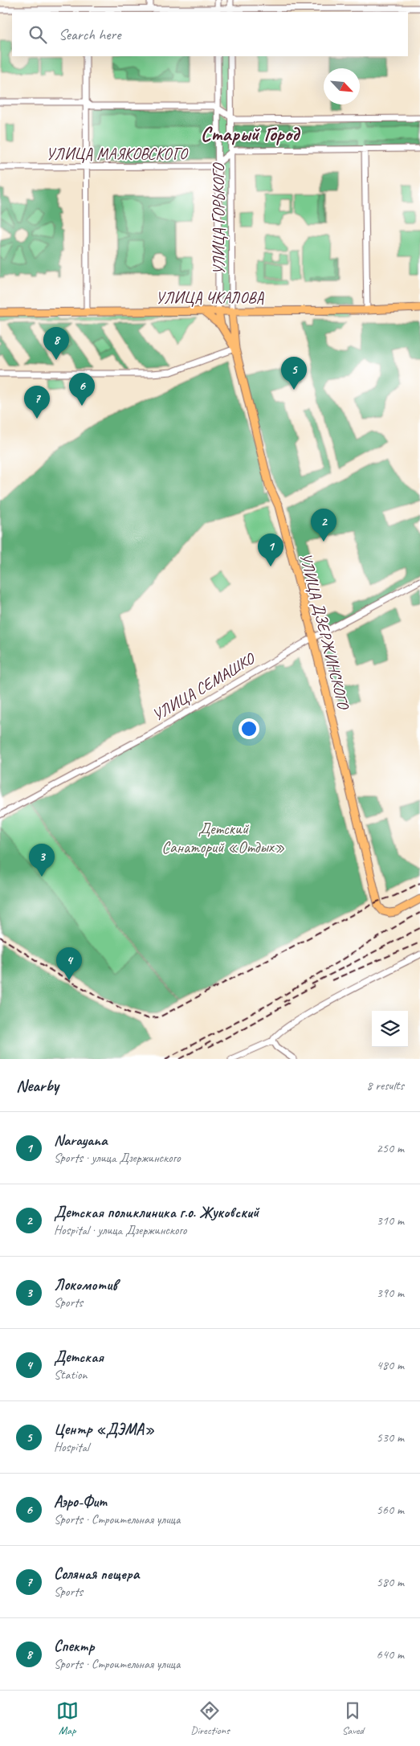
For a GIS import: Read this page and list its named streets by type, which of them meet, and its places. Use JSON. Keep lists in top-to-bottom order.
{
  "streets": {
    "main road": ["УЛИЦА ЧКАЛОВА", "УЛИЦА ДЗЕРЖИНСКОГО"],
    "street": ["УЛИЦА МАЯКОВСКОГО", "УЛИЦА ГОРЬКОГО", "УЛИЦА СЕМАШКО"]
  },
  "crossings": [
    ["УЛИЦА МАЯКОВСКОГО", "УЛИЦА ГОРЬКОГО"],
    ["УЛИЦА ГОРЬКОГО", "УЛИЦА ЧКАЛОВА"],
    ["УЛИЦА ГОРЬКОГО", "УЛИЦА ДЗЕРЖИНСКОГО"],
    ["УЛИЦА ЧКАЛОВА", "УЛИЦА ДЗЕРЖИНСКОГО"],
    ["УЛИЦА ДЗЕРЖИНСКОГО", "УЛИЦА СЕМАШКО"]
  ],
  "districts": ["Старый Город"],
  "parks": ["Детский Санаторий «Отдых»"],
  "north": "bottom right",
  "page": {
    "search": "Search here",
    "pins": [
      "8",
      "5",
      "6",
      "7",
      "2",
      "1",
      "3",
      "4"
    ],
    "heading": ["Nearby", "8 results"],
    "list": [
      {
        "mark": "1",
        "name": "Narayana",
        "note": "Sports · улица Дзержинского",
        "value": "250 m"
      },
      {
        "mark": "2",
        "name": "Детская поликлиника г.о. Жуковский",
        "note": "Hospital · улица Дзержинского",
        "value": "310 m"
      },
      {
        "mark": "3",
        "name": "Локомотив",
        "note": "Sports",
        "value": "390 m"
      },
      {
        "mark": "4",
        "name": "Детская",
        "note": "Station",
        "value": "480 m"
      },
      {
        "mark": "5",
        "name": "Центр «ДЭМА»",
        "note": "Hospital",
        "value": "530 m"
      },
      {
        "mark": "6",
        "name": "Аэро-Фит",
        "note": "Sports · Строительная улица",
        "value": "560 m"
      },
      {
        "mark": "7",
        "name": "Соляная пещера",
        "note": "Sports",
        "value": "580 m"
      },
      {
        "mark": "8",
        "name": "Спектр",
        "note": "Sports · Строительная улица",
        "value": "640 m"
      }
    ],
    "nav": ["Map", "Directions", "Saved"]
  }
}
